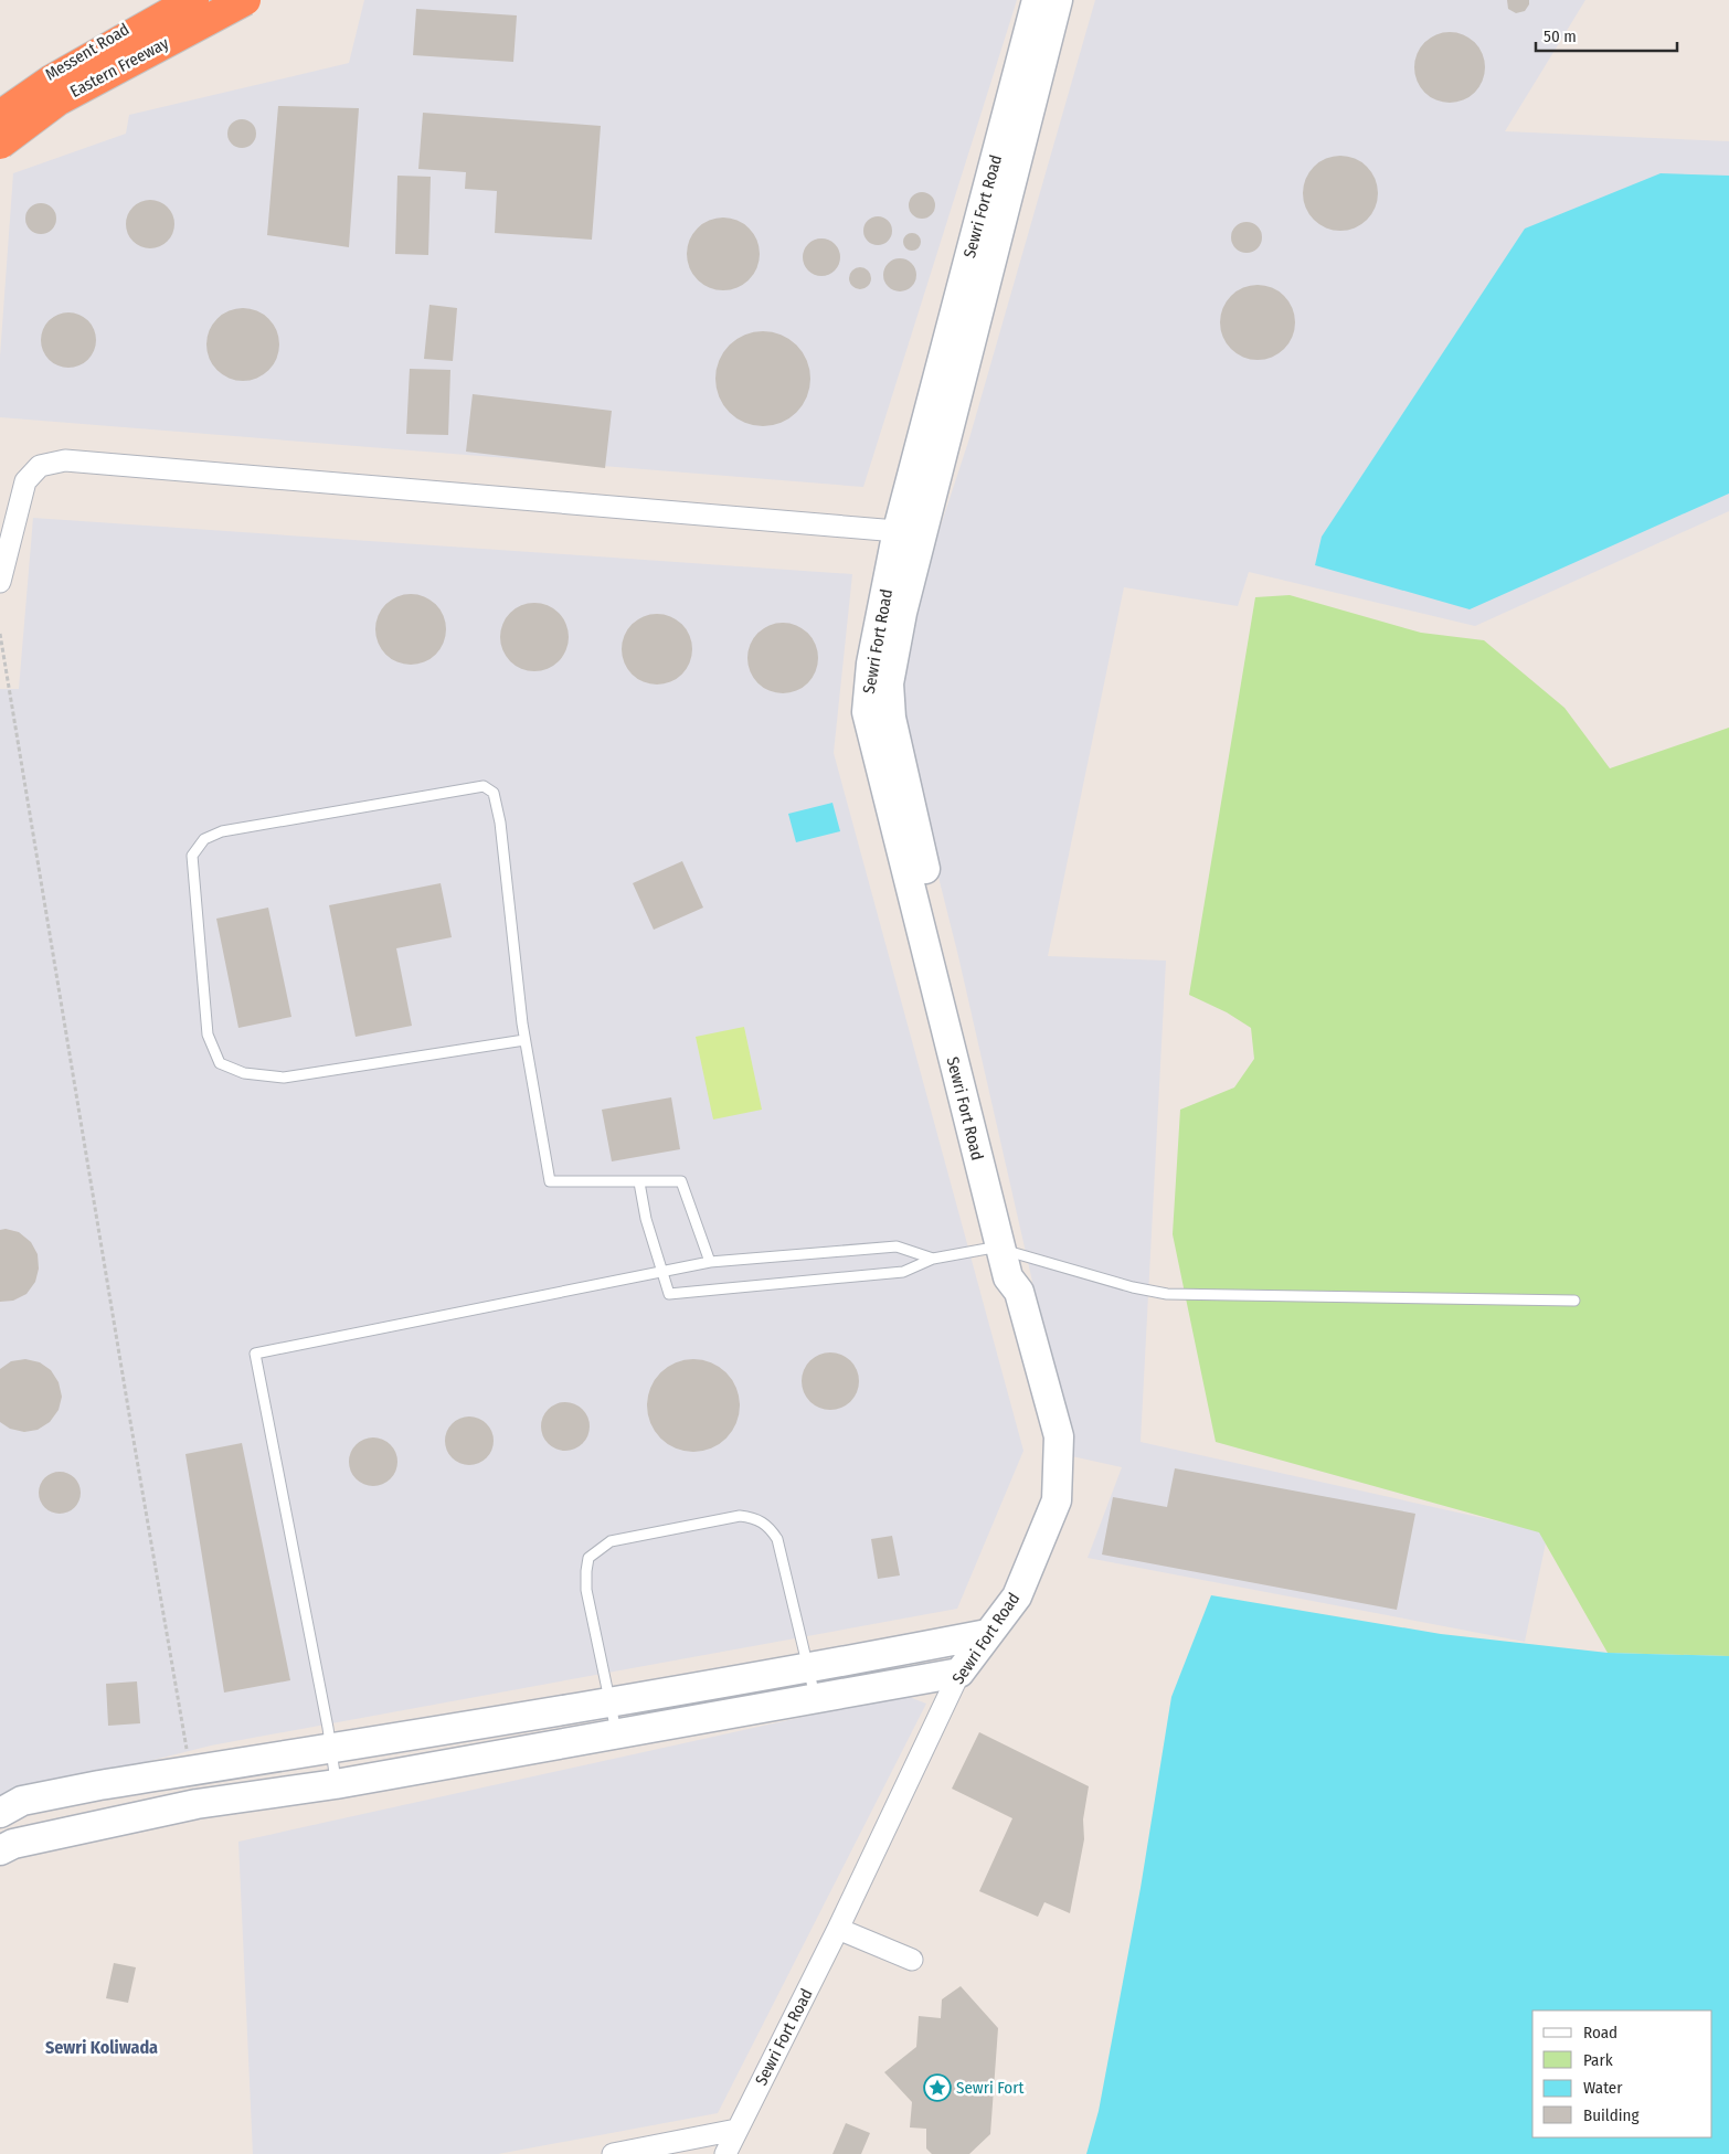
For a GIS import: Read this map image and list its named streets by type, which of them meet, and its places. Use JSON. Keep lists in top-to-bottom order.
{
  "streets": {
    "highway": ["Eastern Freeway"],
    "street": ["Messent Road", "Sewri Fort Road"]
  },
  "districts": ["Sewri Koliwada"],
  "places": {
    "place": ["Sewri Fort"]
  },
  "legend": [
    "Road",
    "Park",
    "Water",
    "Building"
  ],
  "scale_bar": "50 m"
}
